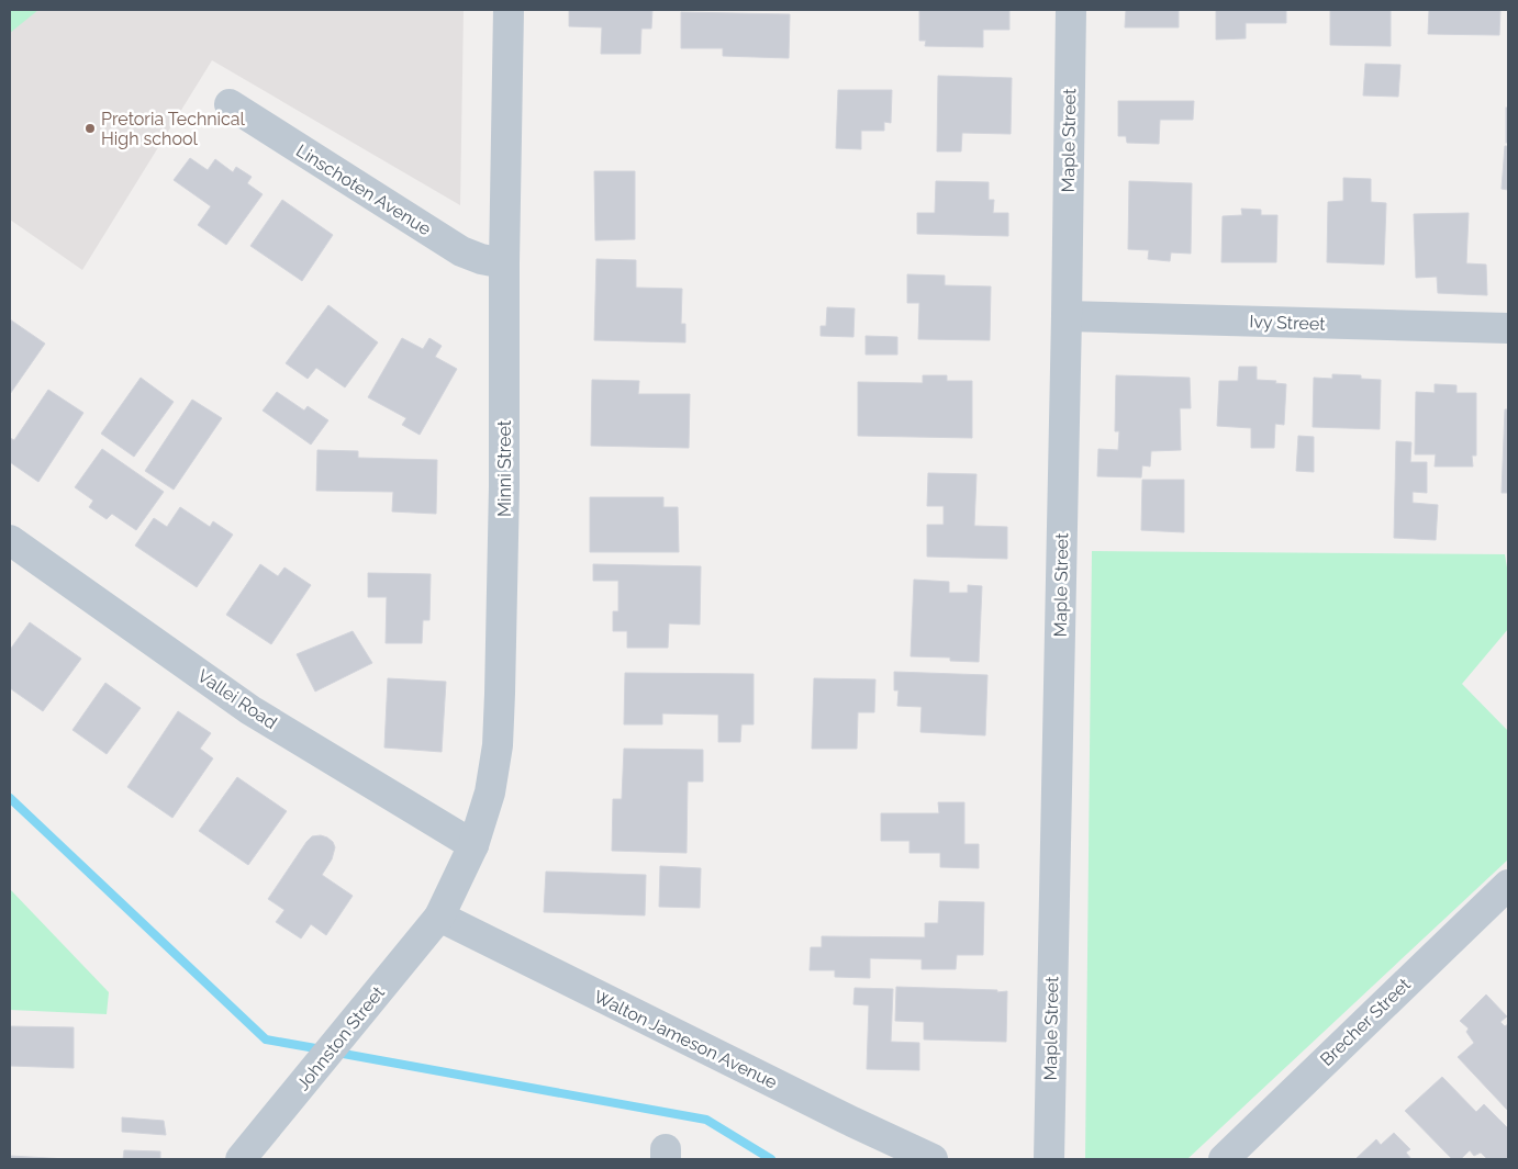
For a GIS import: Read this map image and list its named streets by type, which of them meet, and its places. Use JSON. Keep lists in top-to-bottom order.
{
  "streets": {
    "street": [
      "Maple Street",
      "Linschoten Avenue",
      "Ivy Street",
      "Minni Street",
      "Vallei Road",
      "Brecher Street",
      "Johnston Street",
      "Walton Jameson Avenue"
    ]
  },
  "crossings": [
    ["Maple Street", "Ivy Street"],
    ["Linschoten Avenue", "Minni Street"],
    ["Minni Street", "Vallei Road"],
    ["Minni Street", "Johnston Street"],
    ["Minni Street", "Walton Jameson Avenue"],
    ["Johnston Street", "Walton Jameson Avenue"]
  ],
  "places": ["Pretoria Technical High school"]
}
